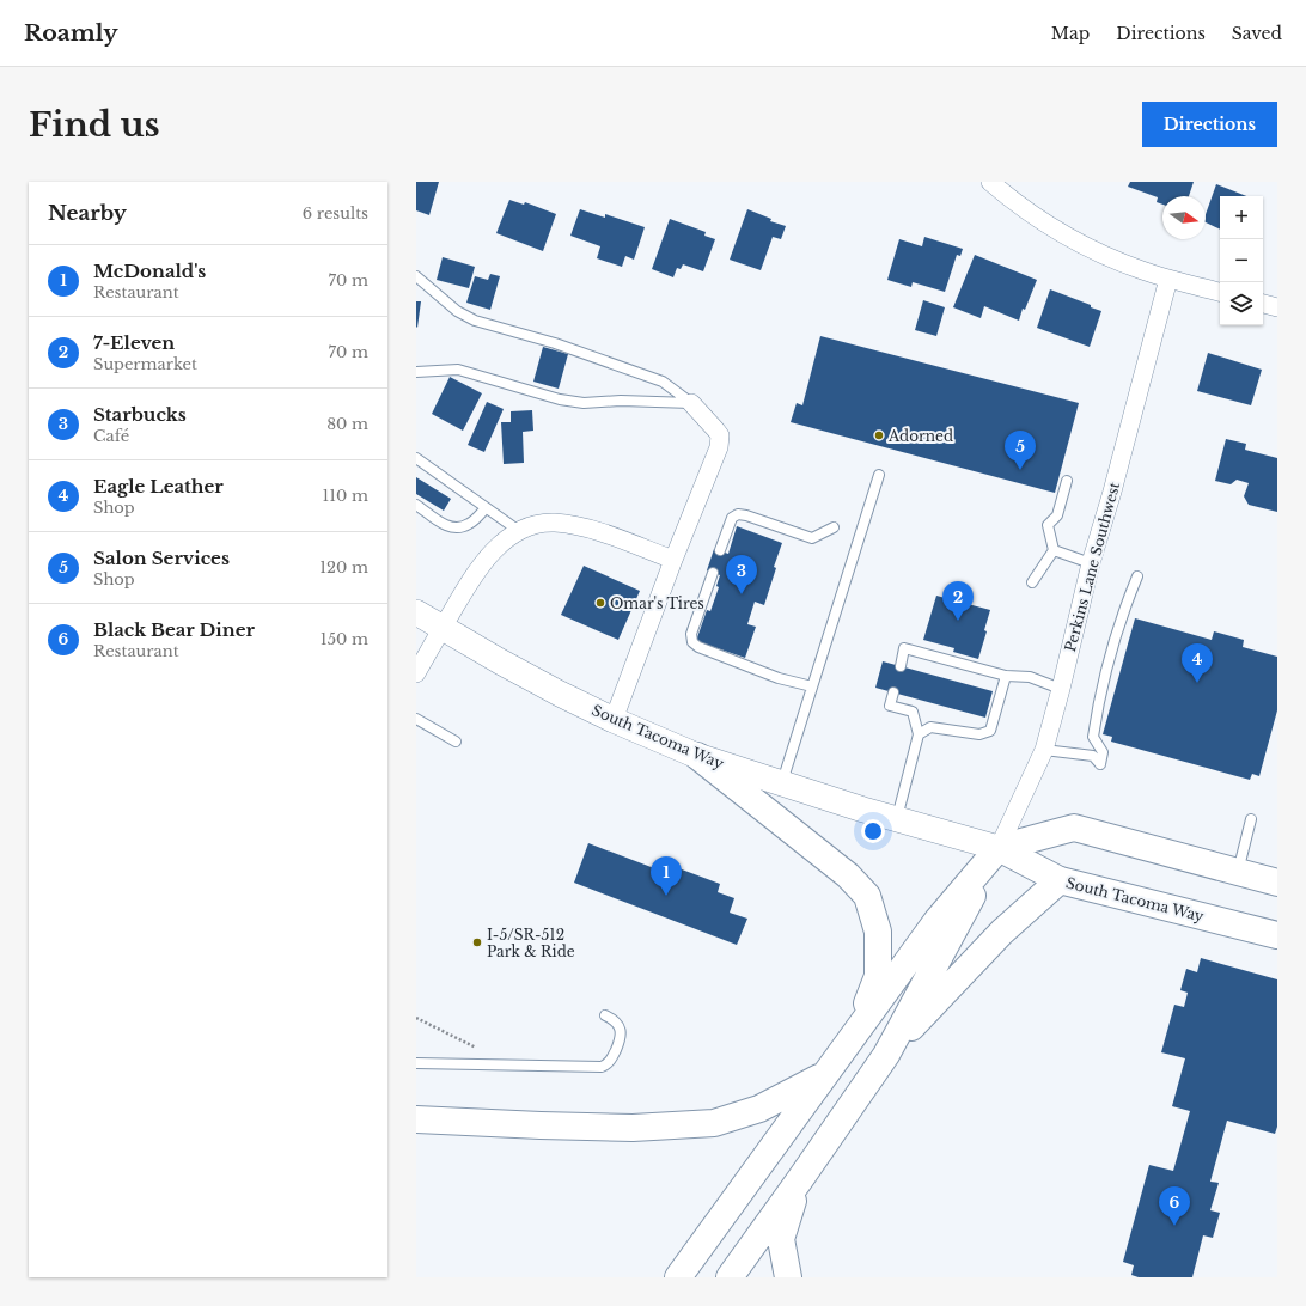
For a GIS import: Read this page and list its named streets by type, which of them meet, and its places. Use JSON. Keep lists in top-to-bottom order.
{
  "streets": {
    "main road": ["South Tacoma Way"],
    "street": ["Perkins Lane Southwest"]
  },
  "crossings": [
    ["Perkins Lane Southwest", "South Tacoma Way"]
  ],
  "places": ["Adorned", "Omar's Tires", "I-5/SR-512 Park & Ride"],
  "north": "right",
  "page": {
    "header": "Roamly",
    "nav": ["Map", "Directions", "Saved"],
    "buttons": "Directions",
    "title": "Find us",
    "heading": ["Nearby", "6 results"],
    "map_buttons": ["+", "−"],
    "list": [
      {
        "mark": "1",
        "name": "McDonald's",
        "note": "Restaurant",
        "value": "70 m"
      },
      {
        "mark": "2",
        "name": "7-Eleven",
        "note": "Supermarket",
        "value": "70 m"
      },
      {
        "mark": "3",
        "name": "Starbucks",
        "note": "Café",
        "value": "80 m"
      },
      {
        "mark": "4",
        "name": "Eagle Leather",
        "note": "Shop",
        "value": "110 m"
      },
      {
        "mark": "5",
        "name": "Salon Services",
        "note": "Shop",
        "value": "120 m"
      },
      {
        "mark": "6",
        "name": "Black Bear Diner",
        "note": "Restaurant",
        "value": "150 m"
      }
    ],
    "pins": [
      "5",
      "3",
      "2",
      "4",
      "1",
      "6"
    ]
  }
}
